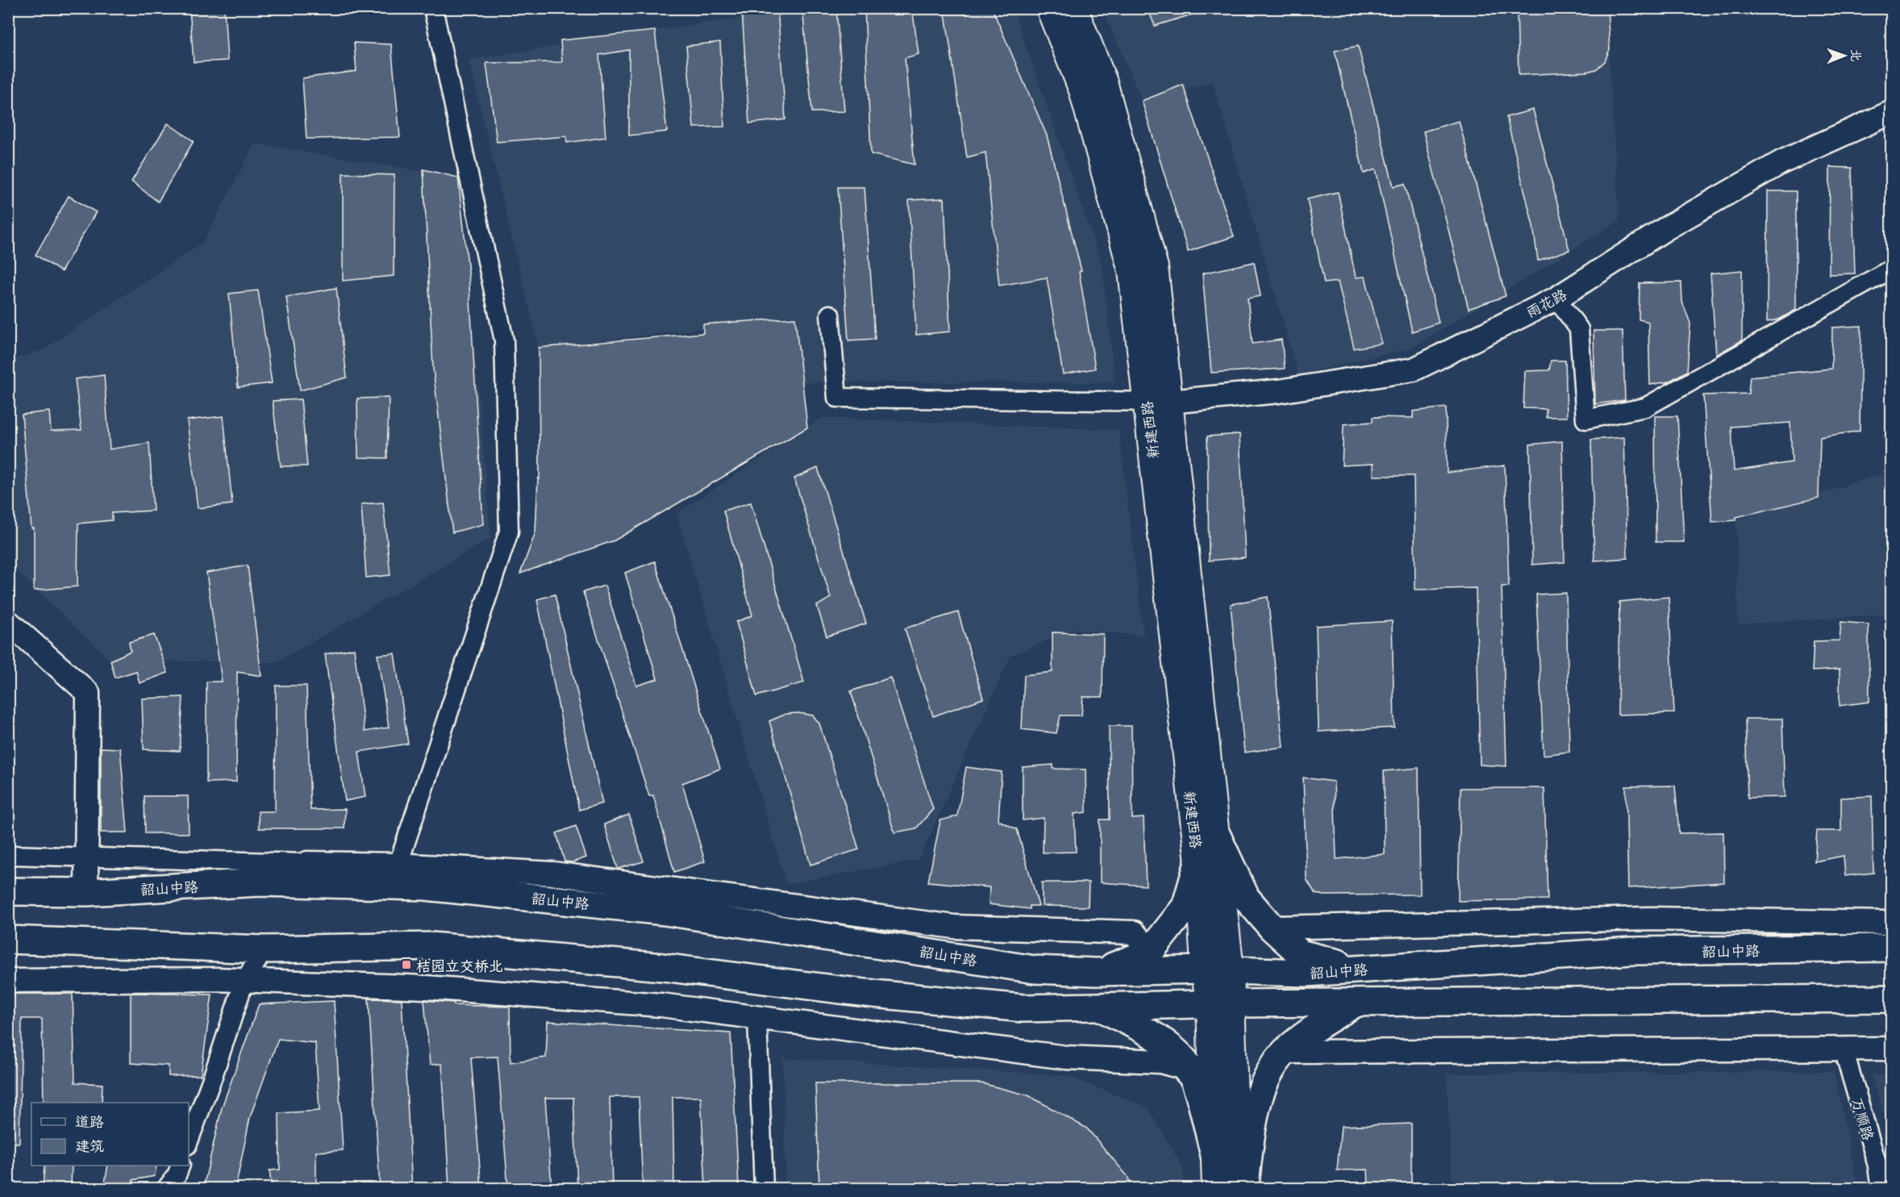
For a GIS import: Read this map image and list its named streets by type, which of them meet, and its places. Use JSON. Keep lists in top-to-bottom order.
{
  "streets": {
    "main road": ["新建西路", "韶山中路"],
    "street": ["雨花路", "万顺路"]
  },
  "crossings": [
    ["雨花路", "新建西路"],
    ["新建西路", "韶山中路"]
  ],
  "places": {
    "transit": ["桔园立交桥北"]
  },
  "legend": ["道路", "建筑"],
  "north": "right"
}
